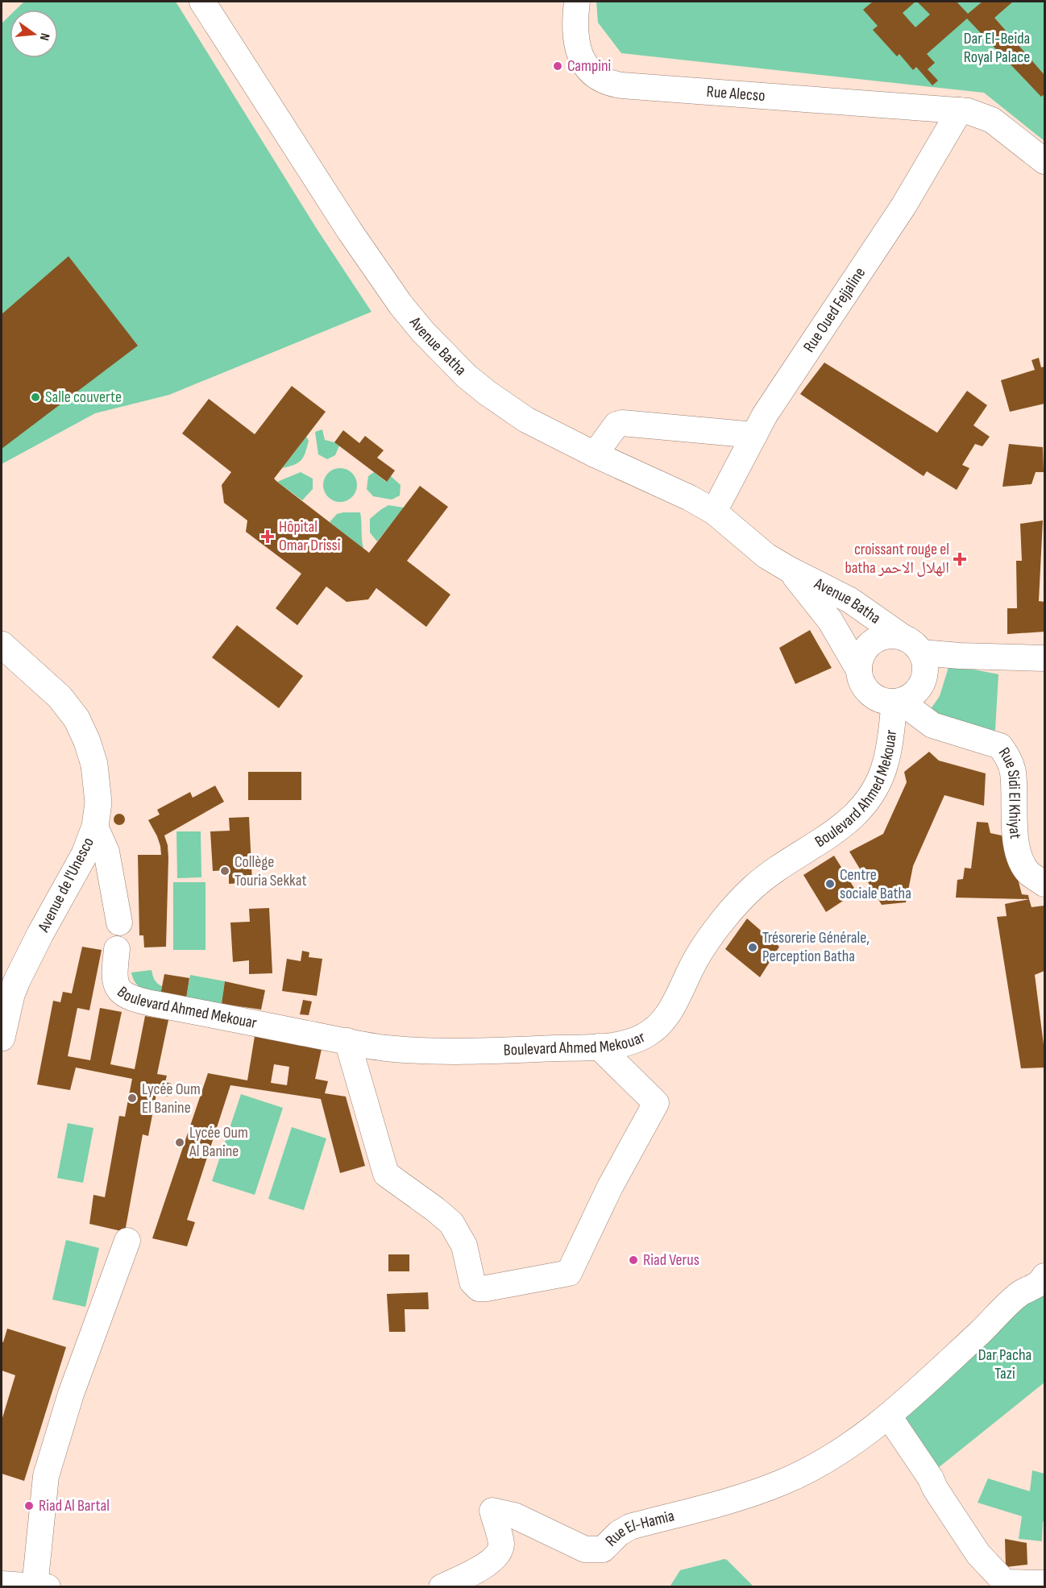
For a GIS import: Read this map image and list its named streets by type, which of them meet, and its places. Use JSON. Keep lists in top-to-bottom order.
{
  "streets": {
    "main road": ["Avenue de l'Unesco"],
    "street": [
      "Rue Alecso",
      "Rue Oued Fejjaline",
      "Avenue Batha",
      "Boulevard Ahmed Mekouar",
      "Rue Sidi El Khiyat",
      "Rue El-Hamia"
    ]
  },
  "crossings": [
    ["Rue Alecso", "Rue Oued Fejjaline"],
    ["Rue Oued Fejjaline", "Avenue Batha"],
    ["Avenue Batha", "Boulevard Ahmed Mekouar"],
    ["Avenue Batha", "Rue Sidi El Khiyat"],
    ["Boulevard Ahmed Mekouar", "Rue Sidi El Khiyat"]
  ],
  "parks": ["Dar El-Beida Royal Palace", "Dar Pacha Tazi"],
  "places": {
    "other": [
      "Campini",
      "Salle couverte",
      "Collège Touria Sekkat",
      "Centre sociale Batha",
      "Trésorerie Générale, Perception Batha",
      "Lycée Oum El Banine",
      "Lycée Oum Al Banine",
      "Riad Verus",
      "Riad Al Bartal"
    ],
    "health": ["Hôpital Omar Drissi", "croissant rouge el batha الهلال الاحمر"]
  },
  "north": "right"
}
